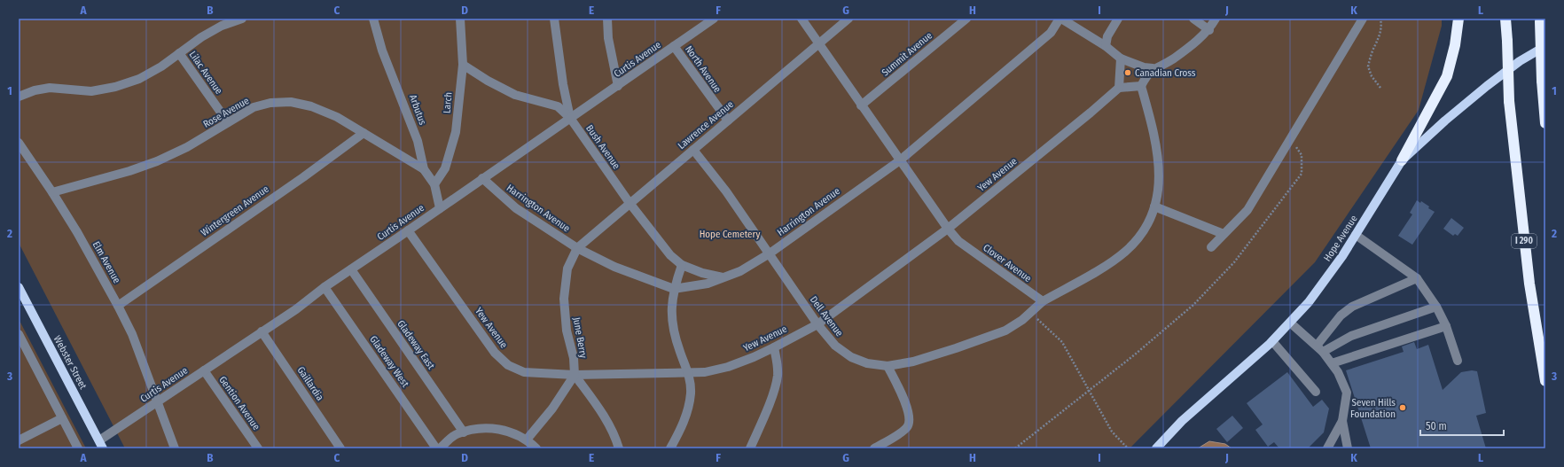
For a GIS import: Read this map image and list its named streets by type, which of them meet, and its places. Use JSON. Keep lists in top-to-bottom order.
{
  "streets": {
    "highway": ["I 290"],
    "main road": ["Hope Avenue", "Webster Street"],
    "lane": [
      "Summit Avenue",
      "Curtis Avenue",
      "North Avenue",
      "Lilac Avenue",
      "Larch",
      "Arbutus",
      "Rose Avenue",
      "Lawrence Avenue",
      "Bush Avenue",
      "Yew Avenue",
      "Harrington Avenue",
      "Wintergreen Avenue",
      "Elm Avenue",
      "Clover Avenue",
      "Dell Avenue",
      "June Berry",
      "Gladeway East",
      "Gladeway West",
      "Gaillardia",
      "Gention Avenue"
    ]
  },
  "crossings": [
    ["Summit Avenue", "Clover Avenue"],
    ["Curtis Avenue", "North Avenue"],
    ["Curtis Avenue", "Arbutus"],
    ["Curtis Avenue", "Bush Avenue"],
    ["Curtis Avenue", "Yew Avenue"],
    ["Curtis Avenue", "Harrington Avenue"],
    ["Curtis Avenue", "Elm Avenue"],
    ["Curtis Avenue", "Gladeway East"],
    ["Curtis Avenue", "Gladeway West"],
    ["Curtis Avenue", "Webster Street"],
    ["Curtis Avenue", "Gaillardia"],
    ["Curtis Avenue", "Gention Avenue"],
    ["North Avenue", "Lawrence Avenue"],
    ["Lilac Avenue", "Rose Avenue"],
    ["Larch", "Arbutus"],
    ["Arbutus", "Rose Avenue"],
    ["Rose Avenue", "Wintergreen Avenue"],
    ["Rose Avenue", "Elm Avenue"],
    ["Lawrence Avenue", "Bush Avenue"],
    ["Lawrence Avenue", "Harrington Avenue"],
    ["Lawrence Avenue", "Clover Avenue"],
    ["Lawrence Avenue", "Dell Avenue"],
    ["Lawrence Avenue", "June Berry"],
    ["Bush Avenue", "Harrington Avenue"],
    ["Yew Avenue", "Clover Avenue"],
    ["Yew Avenue", "Dell Avenue"],
    ["Yew Avenue", "June Berry"],
    ["Harrington Avenue", "Clover Avenue"],
    ["Harrington Avenue", "Dell Avenue"],
    ["Harrington Avenue", "June Berry"],
    ["Wintergreen Avenue", "Elm Avenue"],
    ["Clover Avenue", "Dell Avenue"]
  ],
  "parks": ["Hope Cemetery"],
  "places": ["Canadian Cross", "Seven Hills Foundation"],
  "scale_bar": "50 m",
  "grid": {
    "columns": [
      "A",
      "B",
      "C",
      "D",
      "E",
      "F",
      "G",
      "H",
      "I",
      "J",
      "K",
      "L"
    ],
    "rows": ["1", "2", "3"]
  }
}
